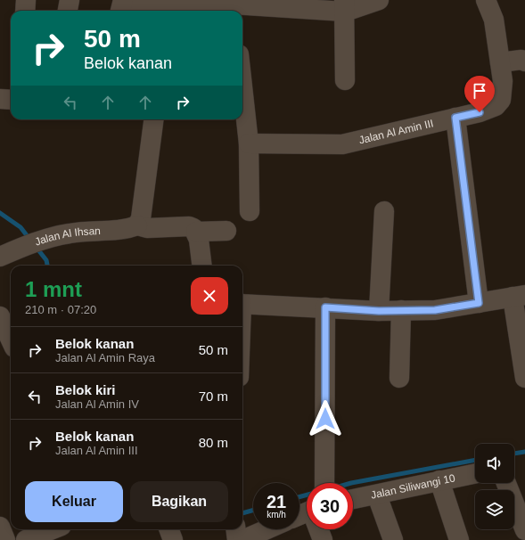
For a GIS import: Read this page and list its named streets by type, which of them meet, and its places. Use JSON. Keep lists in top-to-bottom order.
{
  "streets": {
    "street": ["Jalan Al Amin III", "Jalan Al Ihsan", "Jalan Siliwangi 10"]
  },
  "page": {
    "turn": ["50 m", "Belok kanan"],
    "heading": ["1 mnt", "210 m · 07:20"],
    "list": [
      {
        "name": "Belok kanan",
        "note": "Jalan Al Amin Raya",
        "value": "50 m"
      },
      {
        "name": "Belok kiri",
        "note": "Jalan Al Amin IV",
        "value": "70 m"
      },
      {
        "name": "Belok kanan",
        "note": "Jalan Al Amin III",
        "value": "80 m"
      }
    ],
    "buttons": ["Keluar", "Bagikan"],
    "speed": "21 km/h",
    "limit": "30"
  }
}
